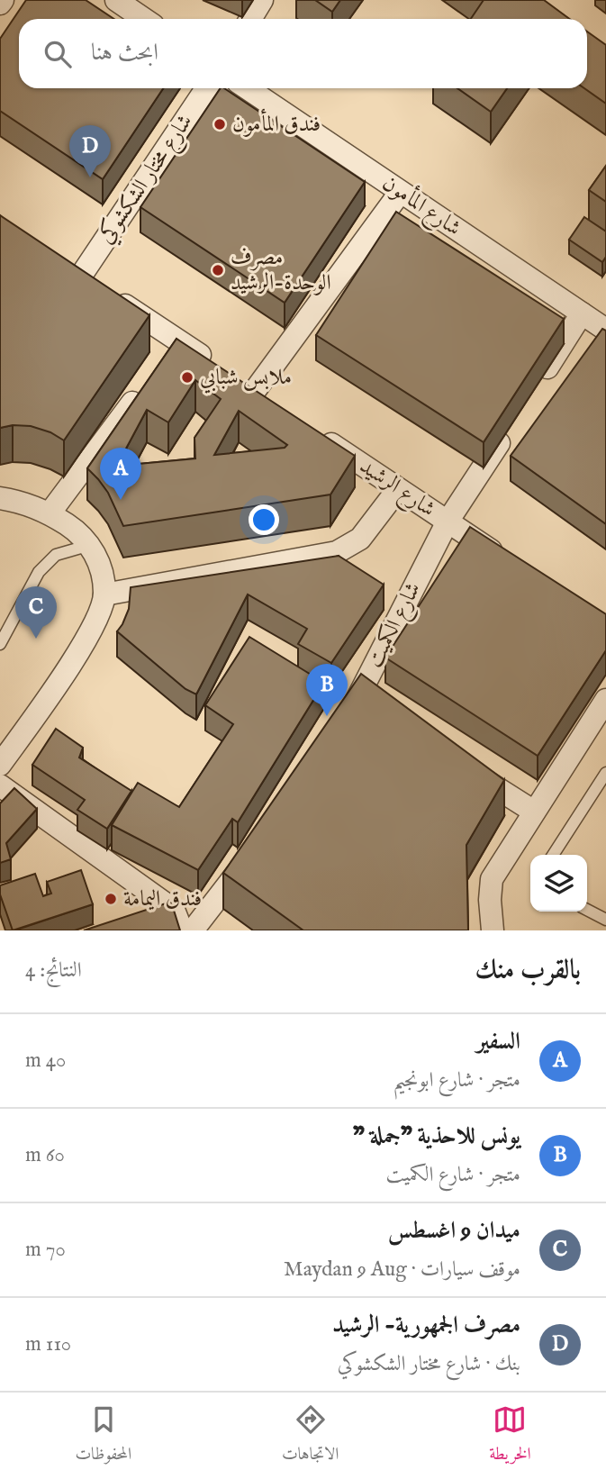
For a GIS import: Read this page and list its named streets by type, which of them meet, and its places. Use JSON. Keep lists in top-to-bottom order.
{
  "streets": {
    "street": [
      "شارع مختار الشكشوكي",
      "شارع المأمون",
      "شارع الرشيد",
      "شارع الكميت"
    ]
  },
  "crossings": [
    ["شارع الرشيد", "شارع الكميت"]
  ],
  "places": [
    "فندق المأمون",
    "مصرف الوحدة-الرشيد",
    "ملابس شبابي",
    "فندق اليمامة"
  ],
  "page": {
    "search": "ابحث هنا",
    "pins": [
      "D",
      "A",
      "C",
      "B"
    ],
    "heading": ["بالقرب منك", "النتائج: 4"],
    "list": [
      {
        "mark": "A",
        "name": "السفير",
        "note": "متجر · شارع ابونجيم",
        "value": "40 m"
      },
      {
        "mark": "B",
        "name": "يونس للاحذية \"جملة \"",
        "note": "متجر · شارع الكميت",
        "value": "60 m"
      },
      {
        "mark": "C",
        "name": "ميدان 9 اغسطس",
        "note": "موقف سيارات · Maydan 9 Aug",
        "value": "70 m"
      },
      {
        "mark": "D",
        "name": "مصرف الجمهورية- الرشيد",
        "note": "بنك · شارع مختار الشكشوكي",
        "value": "110 m"
      }
    ],
    "nav": ["الخريطة", "الاتجاهات", "المحفوظات"]
  }
}
